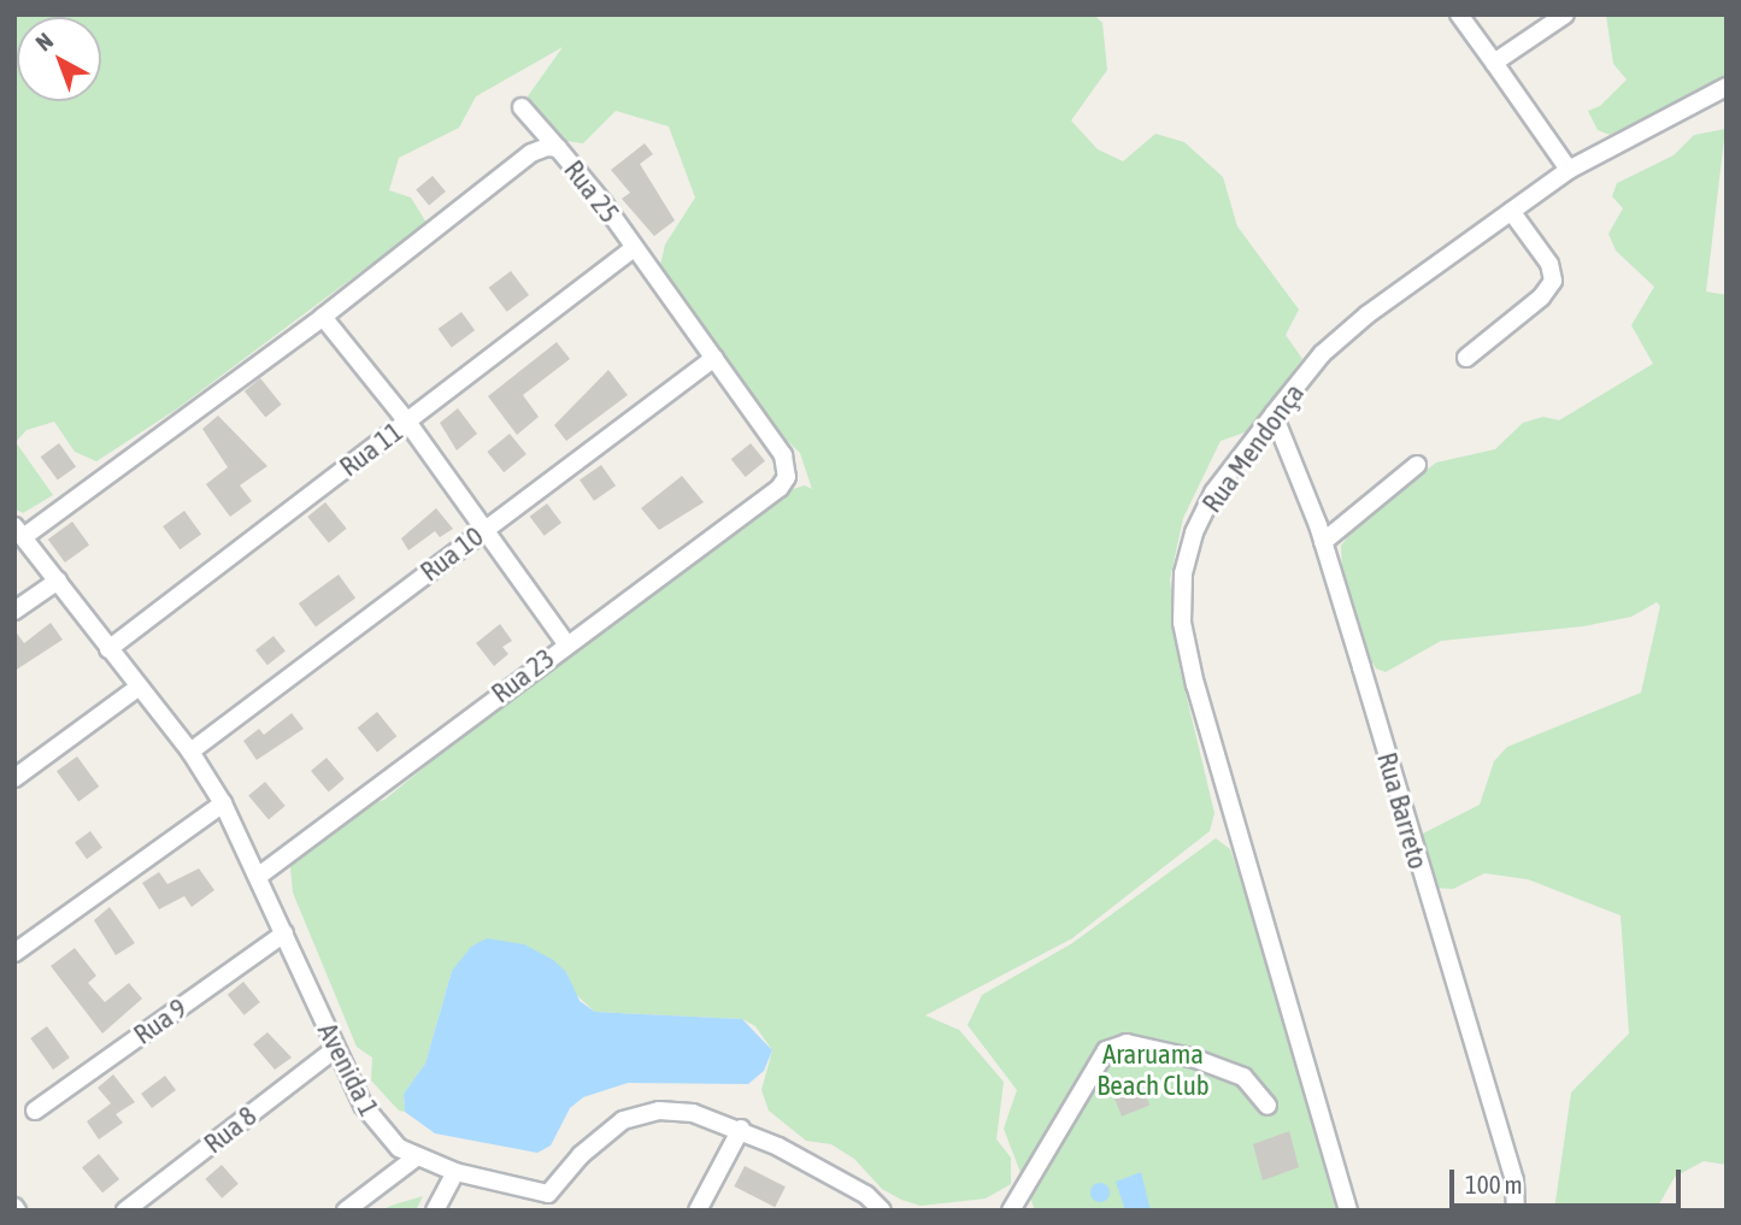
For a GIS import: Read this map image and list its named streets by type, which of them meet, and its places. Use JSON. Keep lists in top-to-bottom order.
{
  "streets": {
    "street": [
      "Rua 25",
      "Rua Mendonça",
      "Rua 11",
      "Rua 10",
      "Rua 23",
      "Rua Barreto",
      "Rua 9",
      "Avenida 1",
      "Rua 8"
    ]
  },
  "crossings": [
    ["Rua 25", "Rua 11"],
    ["Rua 25", "Rua 10"],
    ["Rua 25", "Rua 23"],
    ["Rua 25", "Avenida 1"],
    ["Rua Mendonça", "Rua Barreto"],
    ["Rua 11", "Avenida 1"],
    ["Rua 10", "Avenida 1"],
    ["Rua 23", "Avenida 1"],
    ["Rua 9", "Avenida 1"],
    ["Avenida 1", "Rua 8"]
  ],
  "parks": ["Araruama Beach Club"],
  "scale_bar": "100 m",
  "north": "top left"
}
